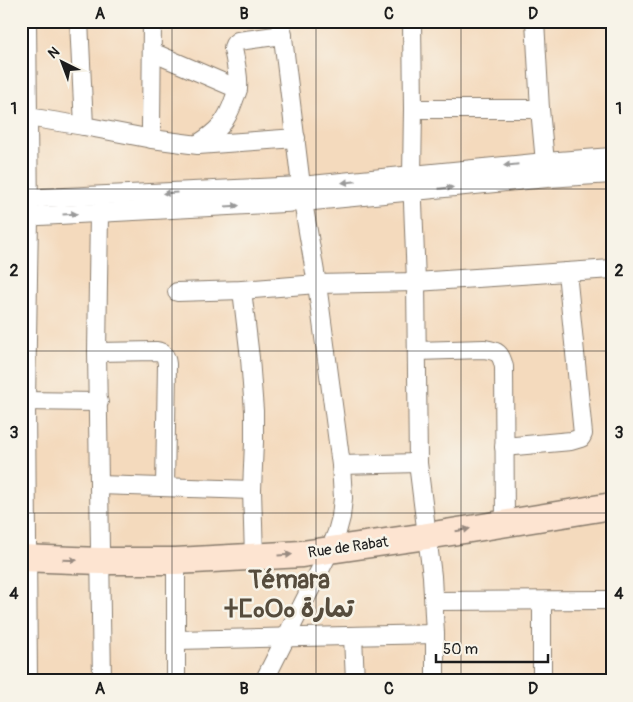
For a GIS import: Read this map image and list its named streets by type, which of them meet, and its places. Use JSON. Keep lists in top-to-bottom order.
{
  "streets": {
    "street": ["Rue de Rabat"]
  },
  "districts": ["Témara ⵜⵎⴰⵔⴰ تمارة"],
  "scale_bar": "50 m",
  "north": "top left",
  "grid": {
    "columns": [
      "A",
      "B",
      "C",
      "D"
    ],
    "rows": [
      "1",
      "2",
      "3",
      "4"
    ]
  }
}
